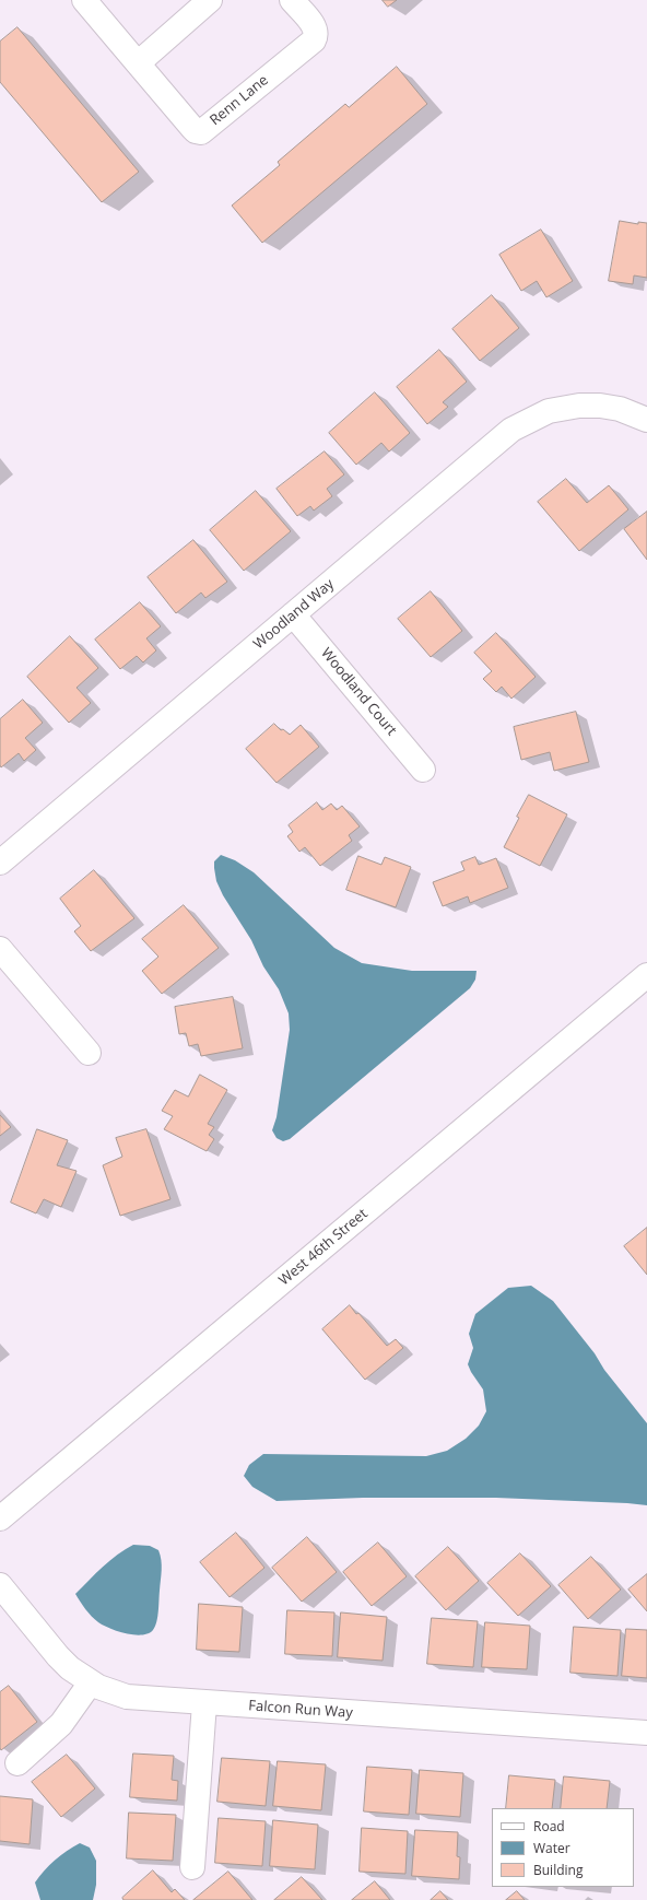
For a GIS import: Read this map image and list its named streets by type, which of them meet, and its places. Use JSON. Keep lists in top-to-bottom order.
{
  "streets": {
    "street": [
      "Renn Lane",
      "Woodland Way",
      "Woodland Court",
      "West 46th Street",
      "Falcon Run Way"
    ]
  },
  "crossings": [
    ["Woodland Way", "Woodland Court"]
  ],
  "legend": ["Road", "Water", "Building"]
}
